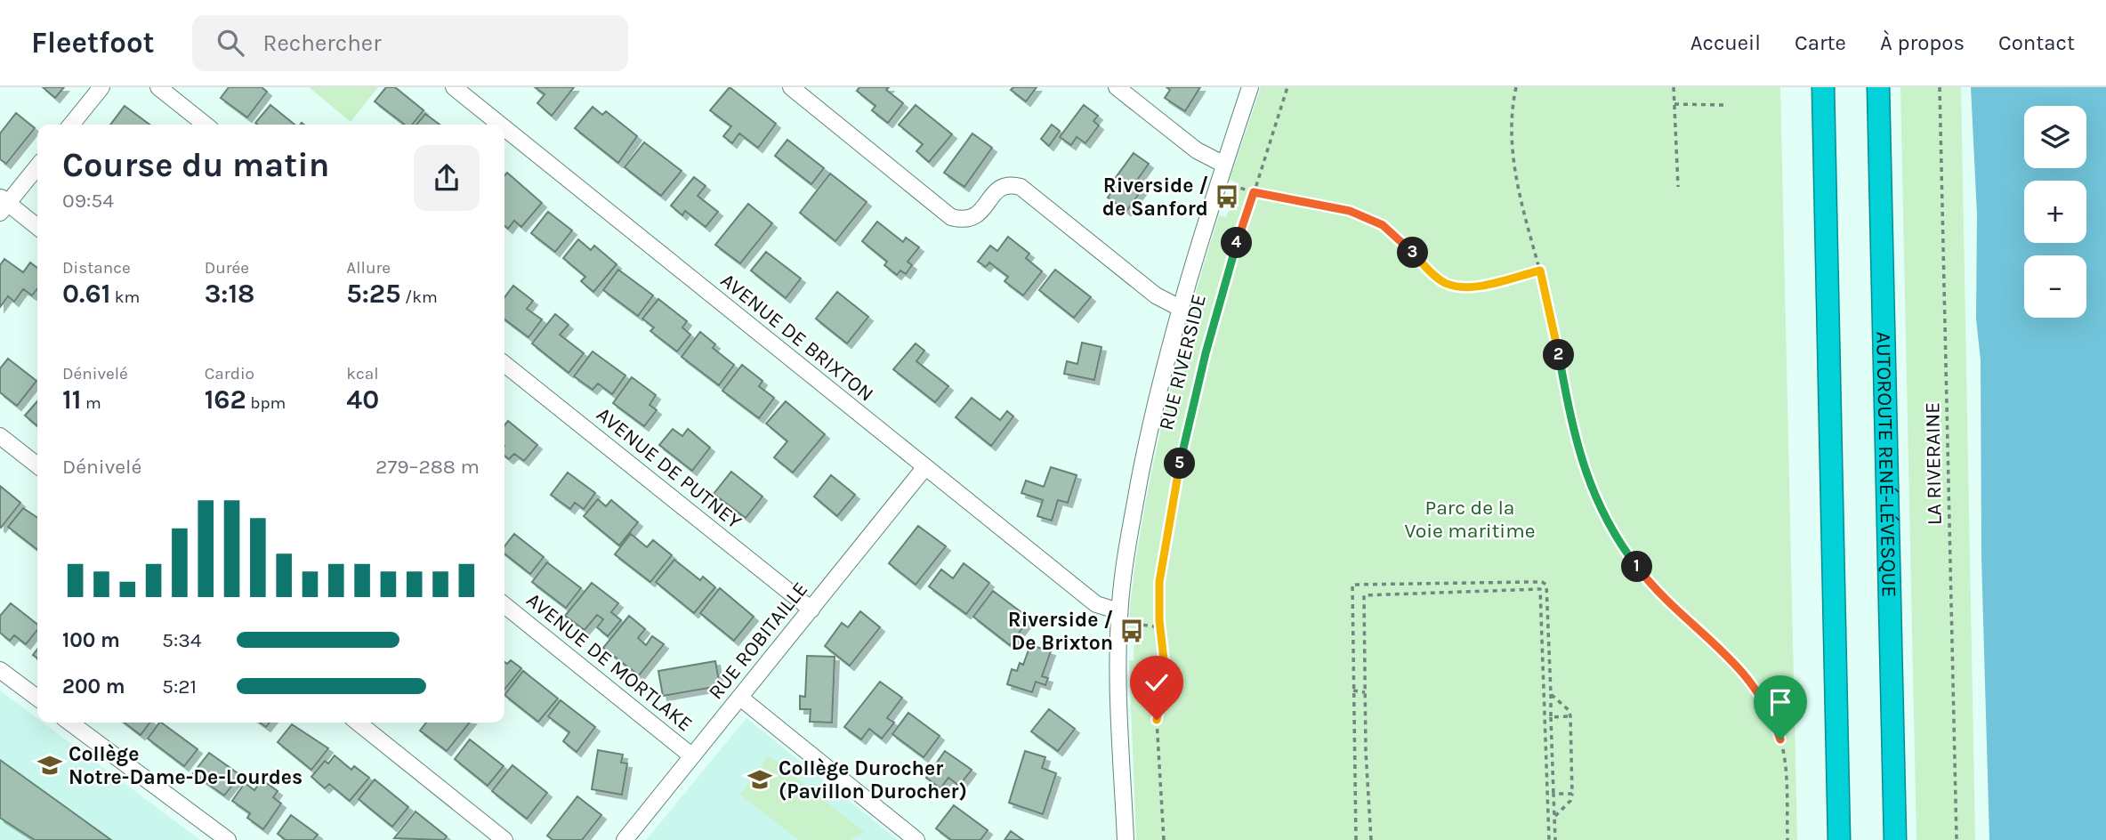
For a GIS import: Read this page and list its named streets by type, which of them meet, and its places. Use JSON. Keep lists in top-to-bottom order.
{
  "streets": {
    "highway": ["AUTOROUTE RENÉ-LÉVESQUE"],
    "street": [
      "AVENUE DE BRIXTON",
      "RUE RIVERSIDE",
      "AVENUE DE PUTNEY",
      "RUE ROBITAILLE",
      "AVENUE DE MORTLAKE"
    ],
    "path": ["LA RIVERAINE"]
  },
  "crossings": [
    ["AVENUE DE BRIXTON", "RUE RIVERSIDE"],
    ["AVENUE DE BRIXTON", "RUE ROBITAILLE"],
    ["AVENUE DE PUTNEY", "RUE ROBITAILLE"],
    ["RUE ROBITAILLE", "AVENUE DE MORTLAKE"]
  ],
  "parks": ["Parc de la Voie maritime"],
  "places": {
    "bus stop": ["Riverside / de Sanford", "Riverside / De Brixton"],
    "school or university": ["Collège Notre-Dame-De-Lourdes", "Collège Durocher (Pavillon Durocher)"]
  },
  "page": {
    "header": "Fleetfoot",
    "search": "Rechercher",
    "nav": [
      "Accueil",
      "Carte",
      "À propos",
      "Contact"
    ],
    "map_buttons": ["+", "−"],
    "heading": ["Course du matin", "09:54"],
    "pins": [
      "4",
      "3",
      "2",
      "5",
      "1"
    ],
    "stats": [
      ["Distance", "0.61 km"],
      ["Durée", "3:18"],
      ["Allure", "5:25 /km"],
      ["Dénivelé", "11 m"],
      ["Cardio", "162 bpm"],
      ["kcal", "40"]
    ],
    "chart": ["Dénivelé", "279–288 m"],
    "list": [
      {
        "name": "100 m",
        "note": "5:34"
      },
      {
        "name": "200 m",
        "note": "5:21"
      }
    ]
  }
}
